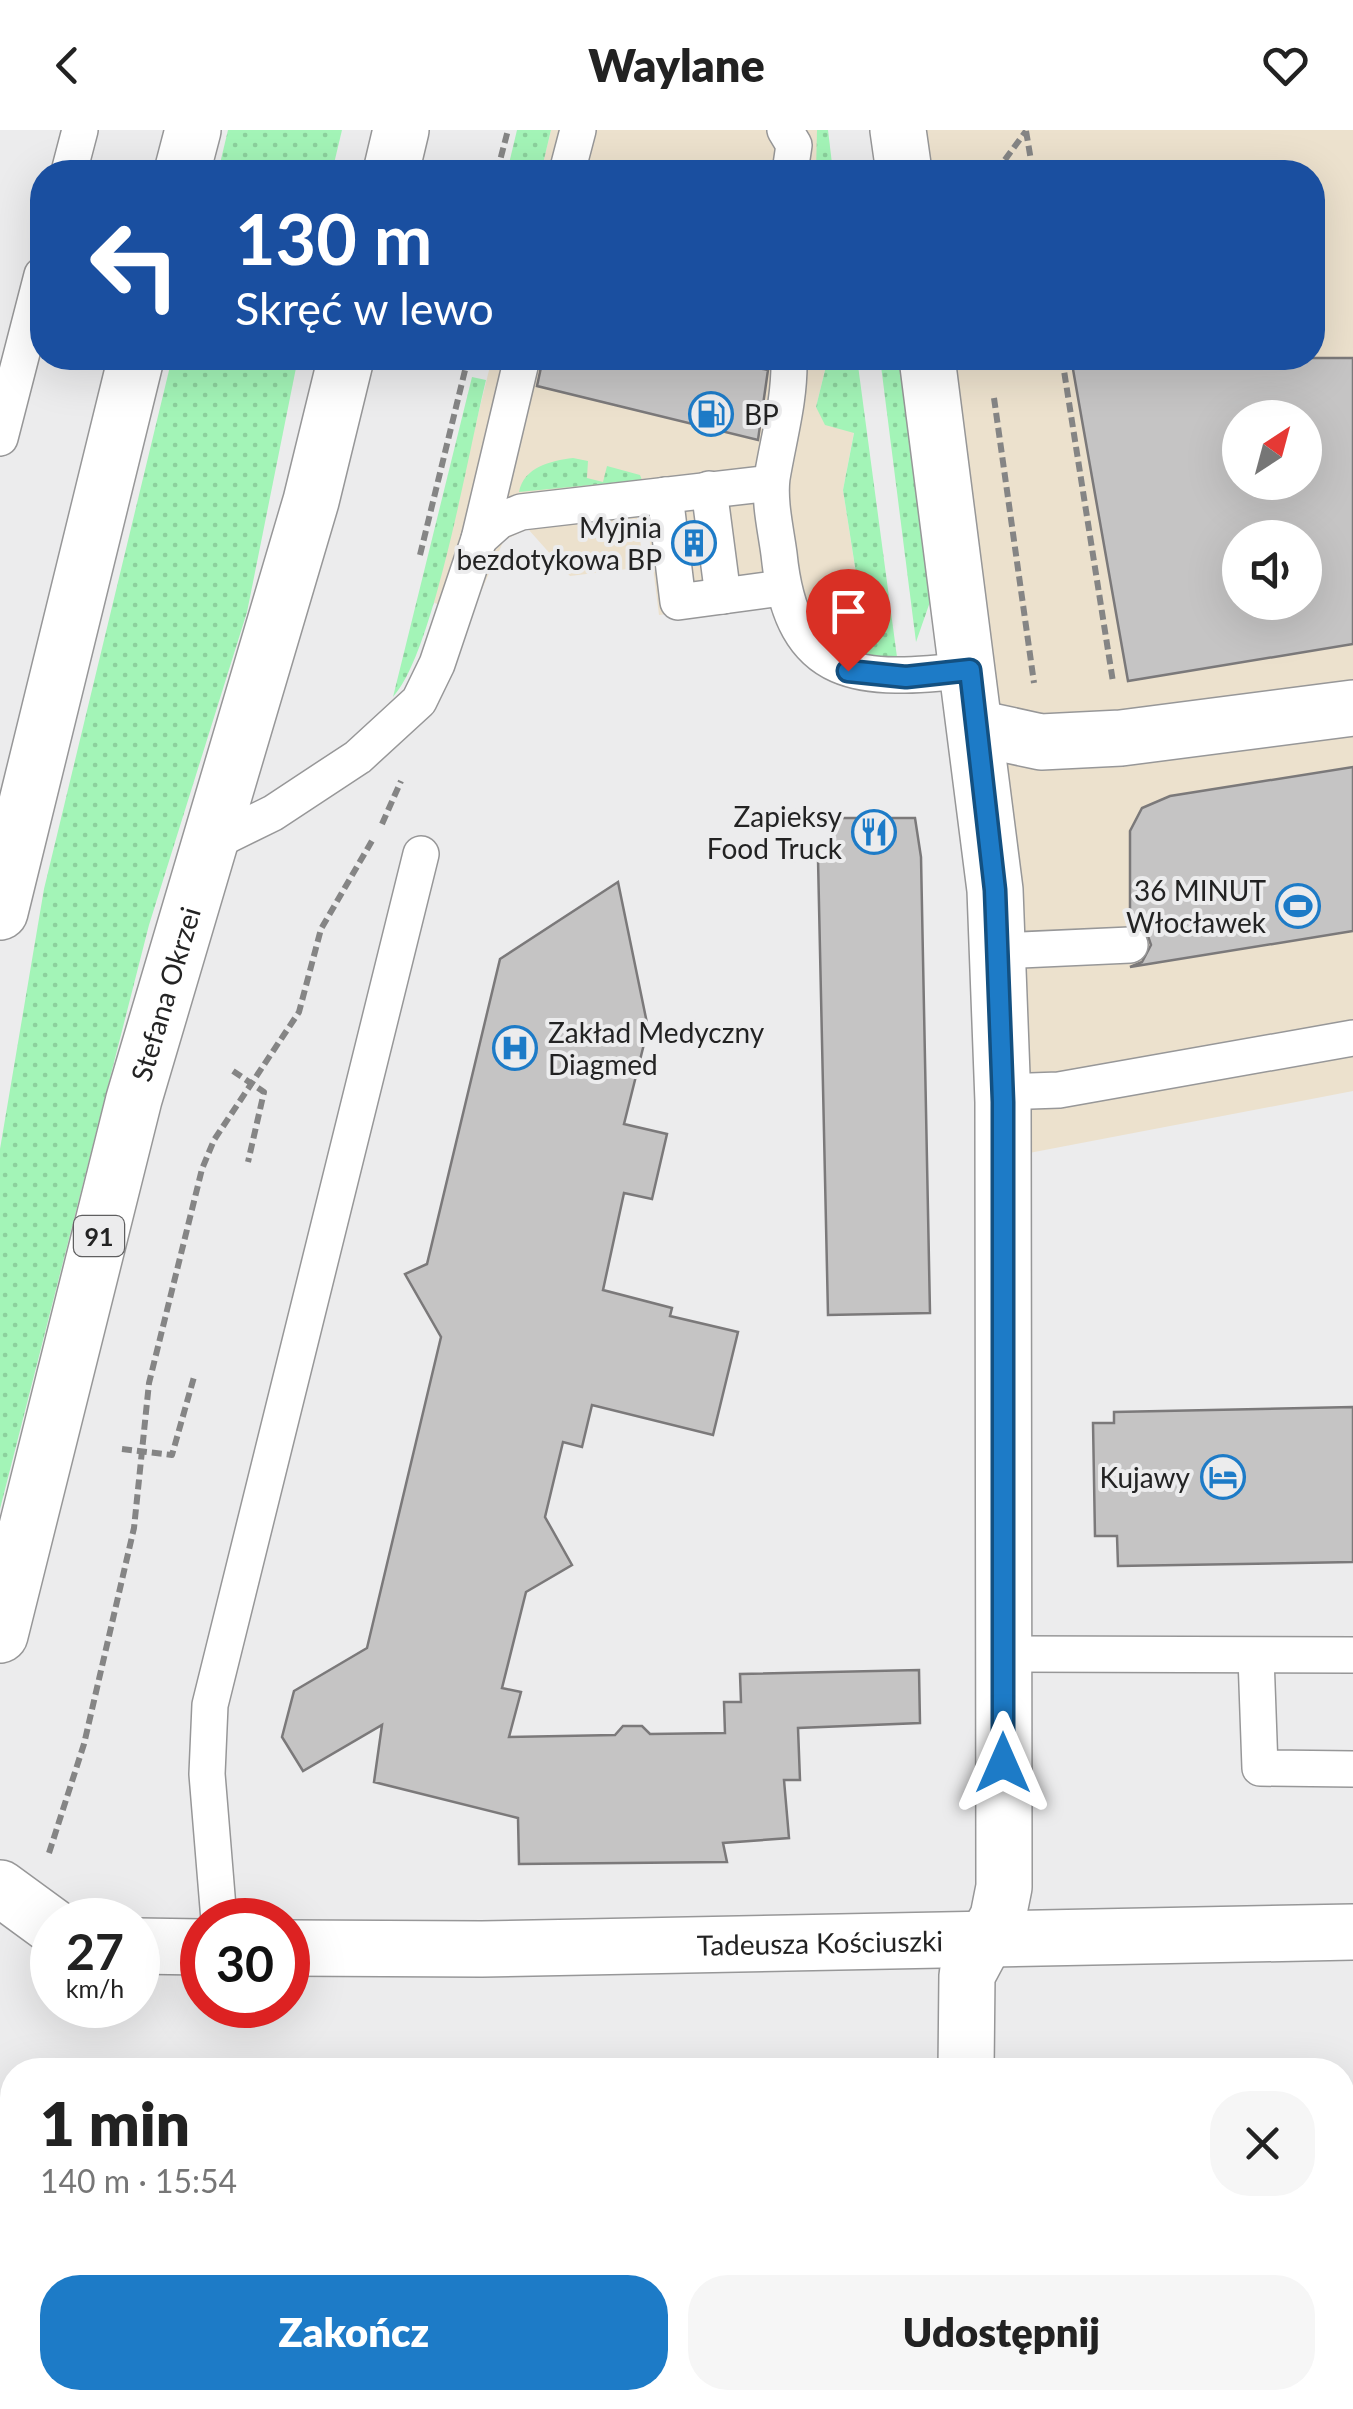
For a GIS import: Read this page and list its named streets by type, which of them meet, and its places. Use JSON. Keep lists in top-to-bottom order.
{
  "streets": {
    "street": ["Stefana Okrzei", "91", "Tadeusza Kościuszki"]
  },
  "places": {
    "fuel station": ["BP"],
    "building": ["Myjnia bezdotykowa BP"],
    "restaurant": ["Zapieksy Food Truck"],
    "sports": ["36 MINUT Włocławek"],
    "hospital": ["Zakład Medyczny Diagmed"],
    "hotel": ["Kujawy"]
  },
  "north": "top right",
  "page": {
    "header": "Waylane",
    "turn": ["130 m", "Skręć w lewo"],
    "speed": "27 km/h",
    "limit": "30",
    "heading": ["1 min", "140 m · 15:54"],
    "buttons": ["Zakończ", "Udostępnij"]
  }
}
